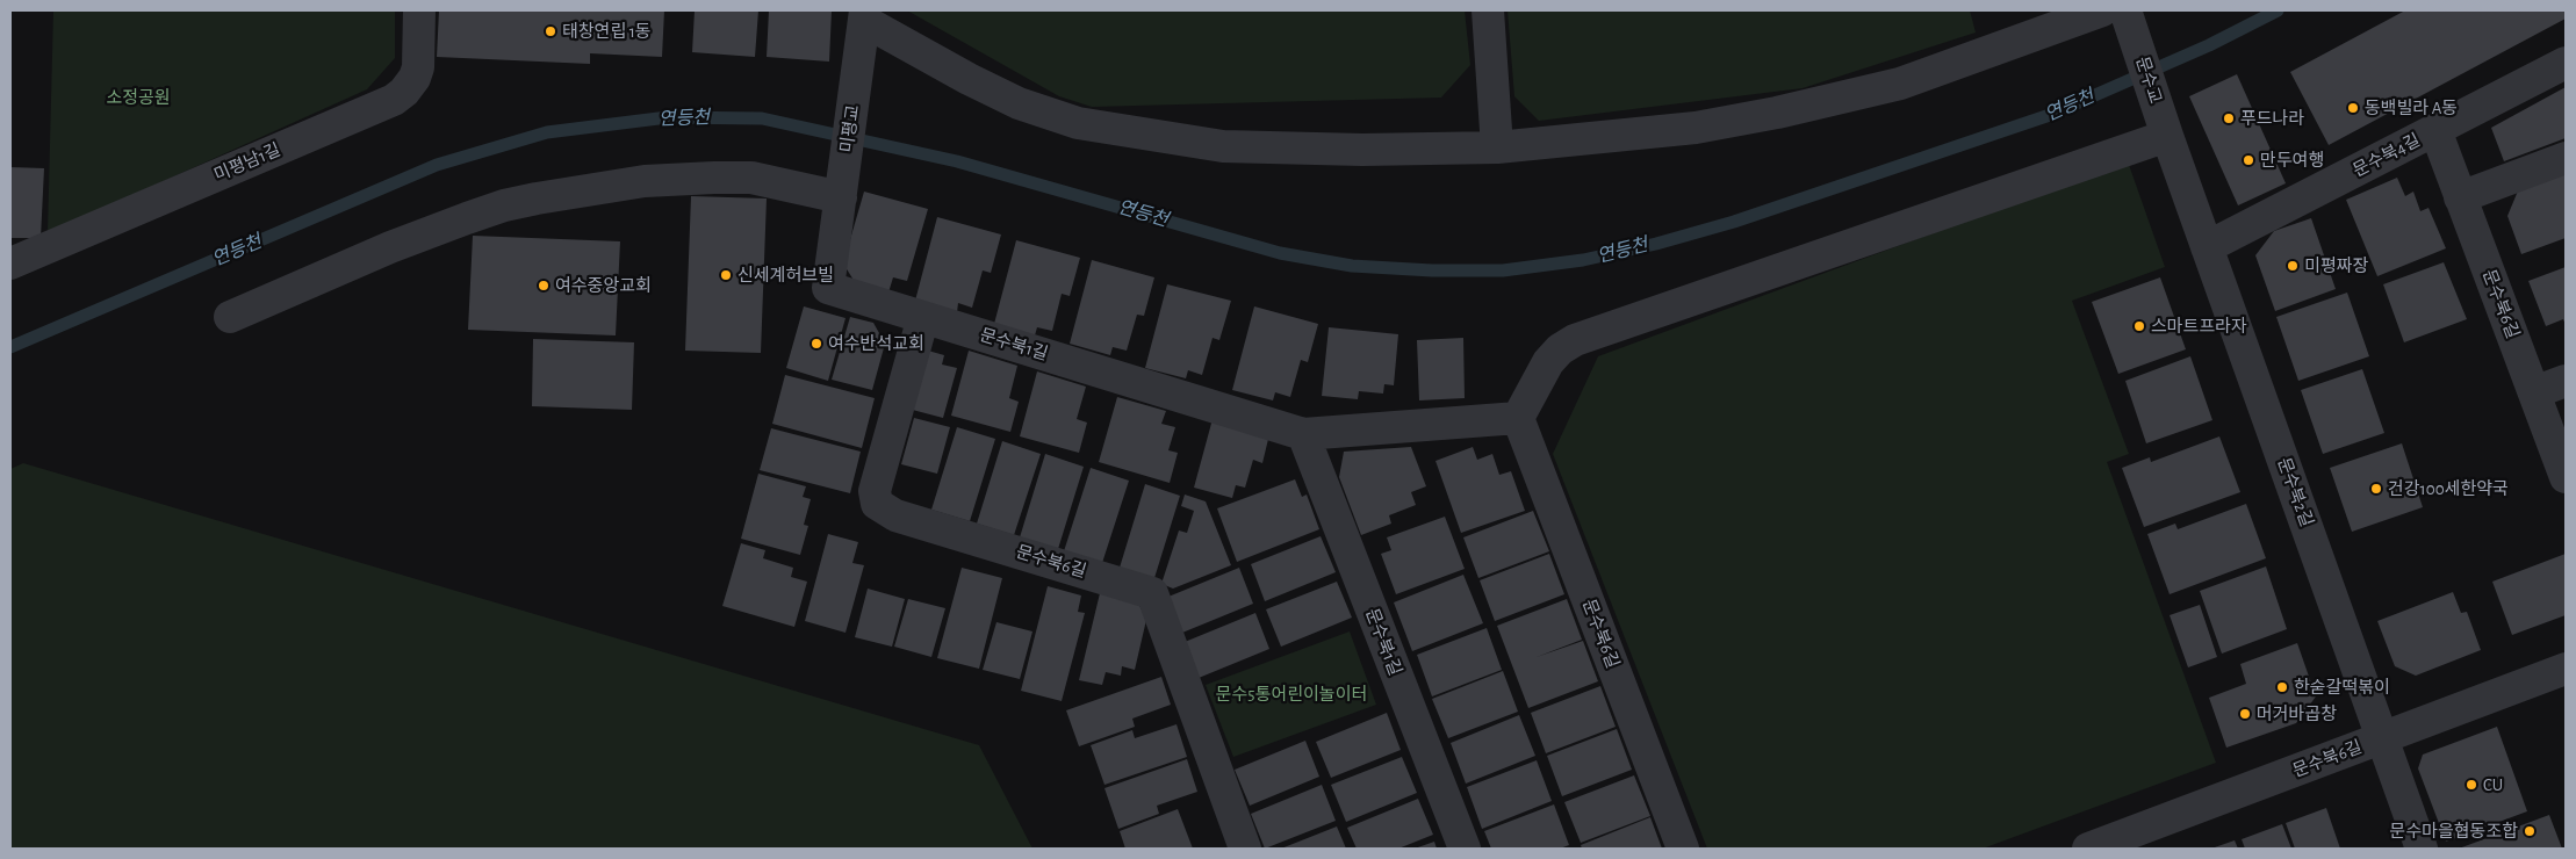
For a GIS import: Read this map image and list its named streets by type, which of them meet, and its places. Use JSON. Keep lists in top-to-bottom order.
{
  "streets": {
    "street": [
      "문수교",
      "미평교",
      "문수북4길",
      "미평남1길",
      "문수북6길",
      "문수북1길",
      "문수북2길"
    ]
  },
  "crossings": [
    ["문수교", "문수북2길"],
    ["미평교", "문수북1길"],
    ["문수북4길", "문수북6길"],
    ["문수북4길", "문수북2길"],
    ["문수북6길", "문수북1길"],
    ["문수북6길", "문수북2길"]
  ],
  "water": ["연등천"],
  "parks": ["소정공원", "문수5통어린이놀이터"],
  "places": [
    "태창연립 1동",
    "동백빌라 A동",
    "푸드나라",
    "만두여행",
    "미평짜장",
    "신세계허브빌",
    "여수중앙교회",
    "스마트프라자",
    "여수반석교회",
    "건강100세한약국",
    "한숟갈떡볶이",
    "머거바곱창",
    "CU",
    "문수마을협동조합"
  ]
}
